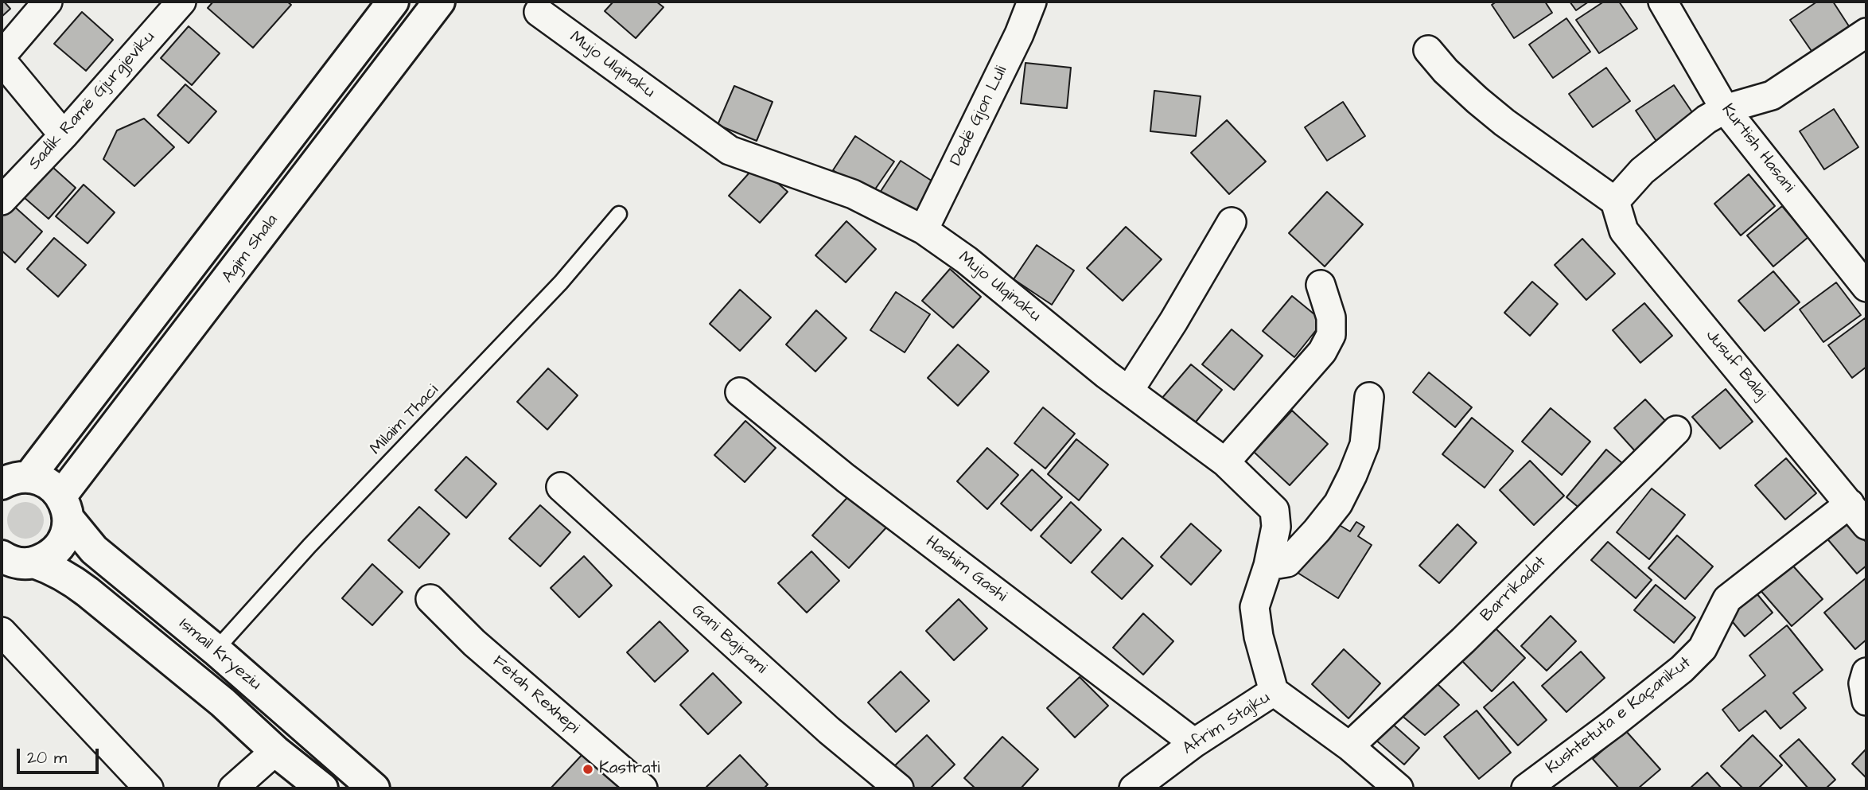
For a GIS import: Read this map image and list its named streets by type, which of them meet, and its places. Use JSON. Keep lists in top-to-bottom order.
{
  "streets": {
    "main road": ["Agim Shala", "Ismail Kryeziu"],
    "street": [
      "Mujo Ulqinaku",
      "Sadik Ramë Gjurgjeviku",
      "Dedë Gjon Luli",
      "Kurtish Hasani",
      "Jusuf Balaj",
      "Hashim Gashi",
      "Barrikadat",
      "Gani Bajrami",
      "Fetah Rexhepi",
      "Kushtetuta e Kaçanikut",
      "Afrim Stajku"
    ],
    "lane": ["Milaim Thaci"]
  },
  "crossings": [
    ["Mujo Ulqinaku", "Dedë Gjon Luli"],
    ["Mujo Ulqinaku", "Afrim Stajku"],
    ["Agim Shala", "Ismail Kryeziu"],
    ["Jusuf Balaj", "Kushtetuta e Kaçanikut"],
    ["Milaim Thaci", "Ismail Kryeziu"],
    ["Hashim Gashi", "Afrim Stajku"],
    ["Barrikadat", "Afrim Stajku"]
  ],
  "places": ["Kastrati"],
  "scale_bar": "20 m"
}
